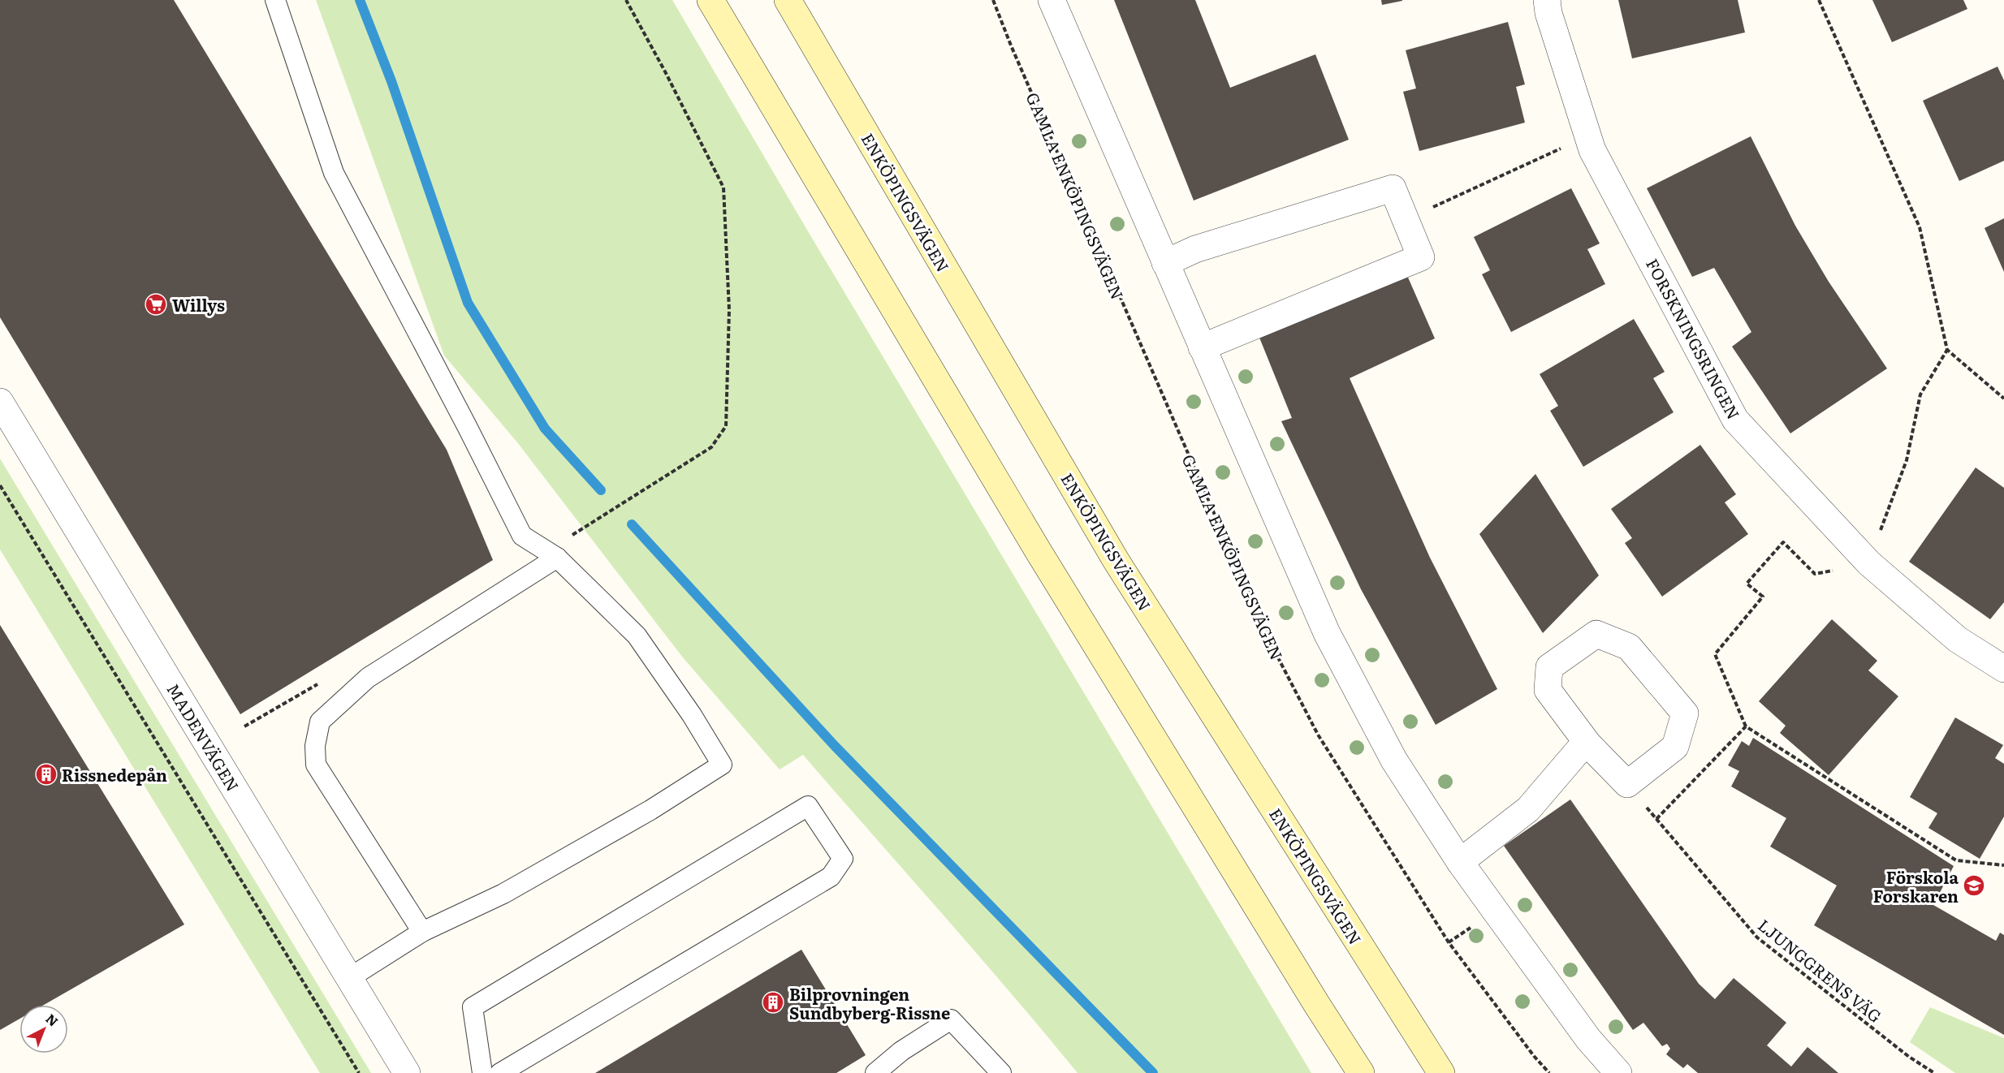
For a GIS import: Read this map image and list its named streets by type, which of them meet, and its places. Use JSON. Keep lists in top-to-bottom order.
{
  "streets": {
    "main road": ["ENKÖPINGSVÄGEN"],
    "street": ["FORSKNINGSRINGEN", "MADENVÄGEN"],
    "path": ["GAMLA ENKÖPINGSVÄGEN", "LJUNGGRENS VÄG"]
  },
  "places": {
    "supermarket": ["Willys"],
    "building": ["Rissnedepån", "Bilprovningen Sundbyberg-Rissne"],
    "school or university": ["Förskola Forskaren"]
  },
  "north": "top right"
}
